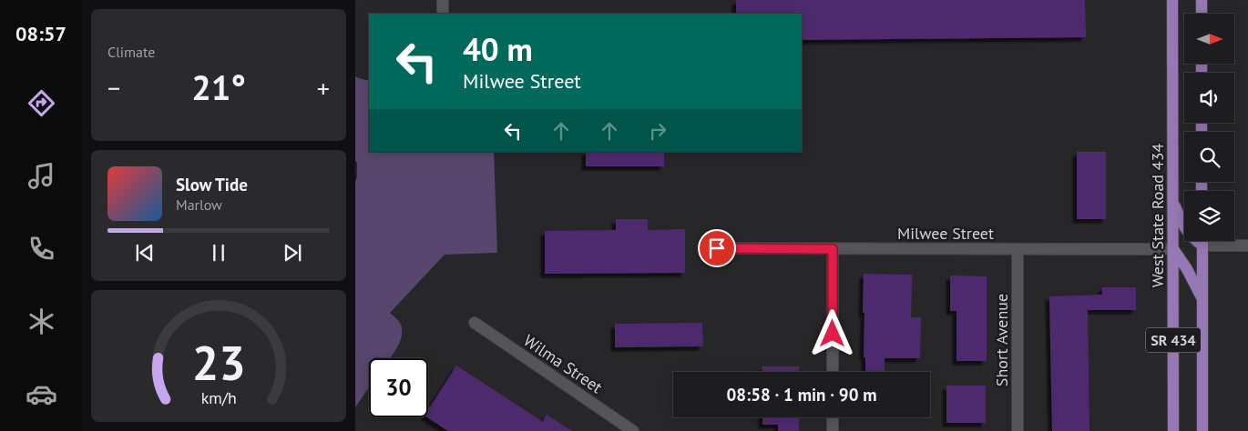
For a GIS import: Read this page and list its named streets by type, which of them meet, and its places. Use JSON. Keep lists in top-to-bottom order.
{
  "streets": {
    "main road": ["West State Road 434", "SR 434"],
    "street": ["Milwee Street", "Short Avenue", "Wilma Street"]
  },
  "crossings": [
    ["West State Road 434", "Milwee Street"],
    ["Milwee Street", "Short Avenue"]
  ],
  "north": "right",
  "page": {
    "tabs": "08:57",
    "tile": "Climate",
    "turn": ["40 m", "Milwee Street"],
    "heat": ["−", "21°", "+"],
    "song": ["Slow Tide", "Marlow"],
    "limit": "30",
    "trip": "08:58 · 1 min · 90 m",
    "gauge": ["23", "km/h"]
  }
}
